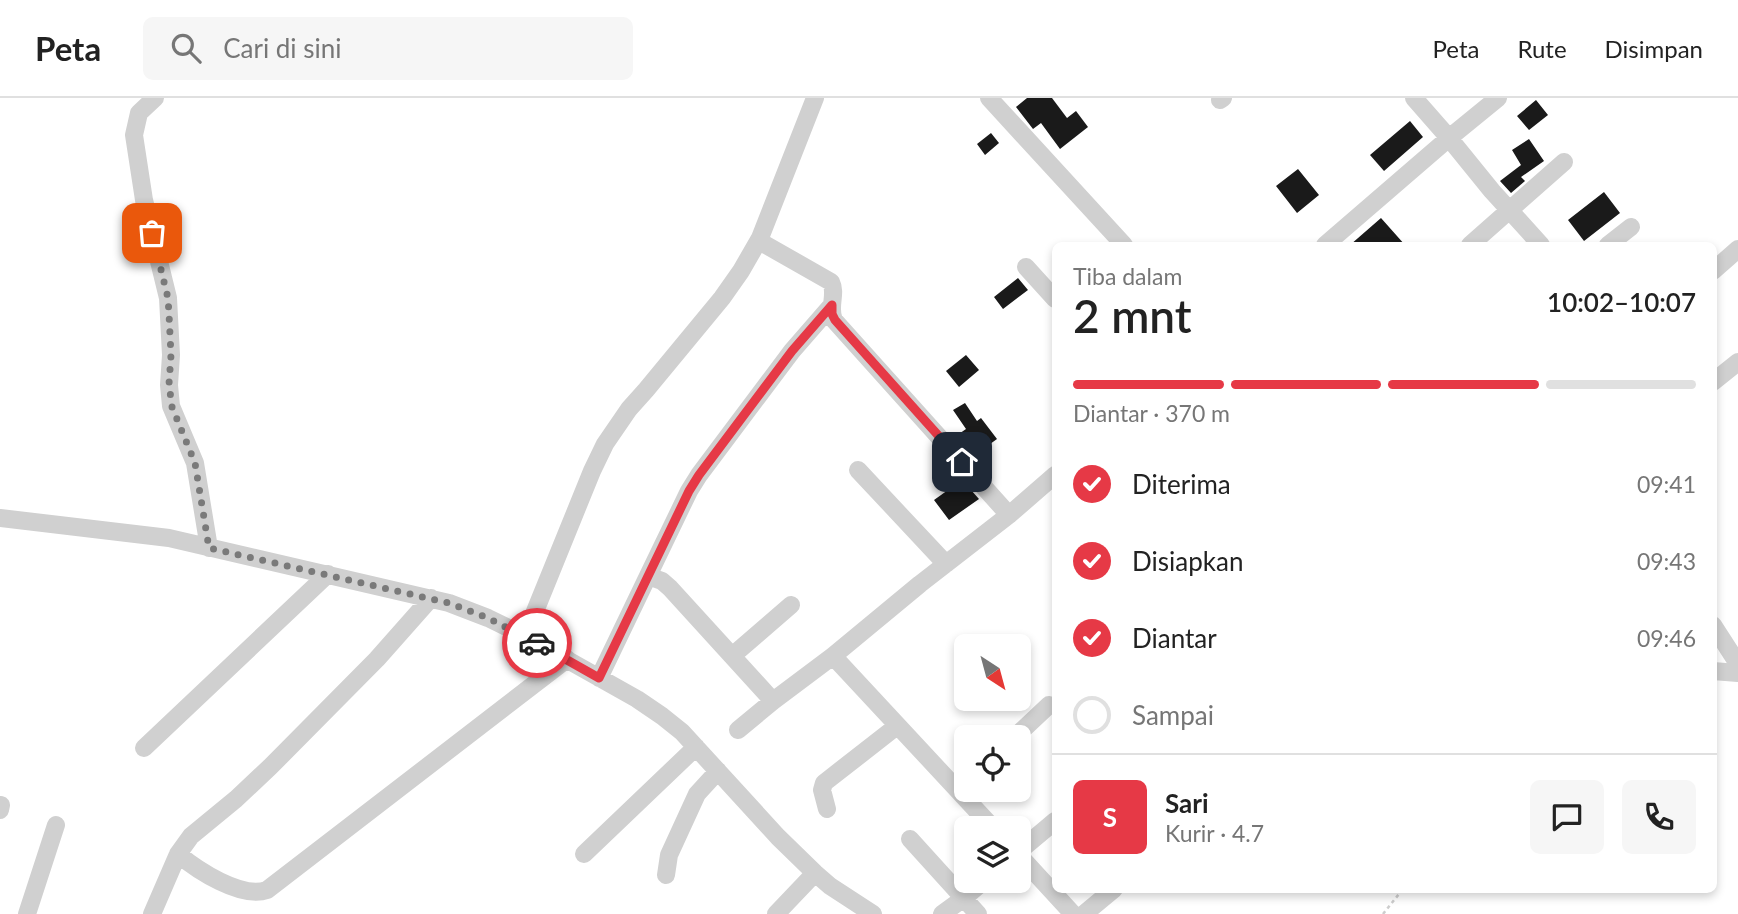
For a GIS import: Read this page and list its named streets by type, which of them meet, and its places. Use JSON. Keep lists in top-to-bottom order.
{
  "north": "bottom right",
  "page": {
    "header": "Peta",
    "search": "Cari di sini",
    "nav": ["Peta", "Rute", "Disimpan"],
    "heading": ["2 mnt", "Tiba dalam", "10:02–10:07"],
    "panel": ["Sari", "Kurir · 4.7"],
    "bar": "Diantar · 370 m",
    "list": [
      ["Diterima", "09:41"],
      ["Disiapkan", "09:43"],
      ["Diantar", "09:46"],
      "Sampai"
    ],
    "round": "S"
  }
}
